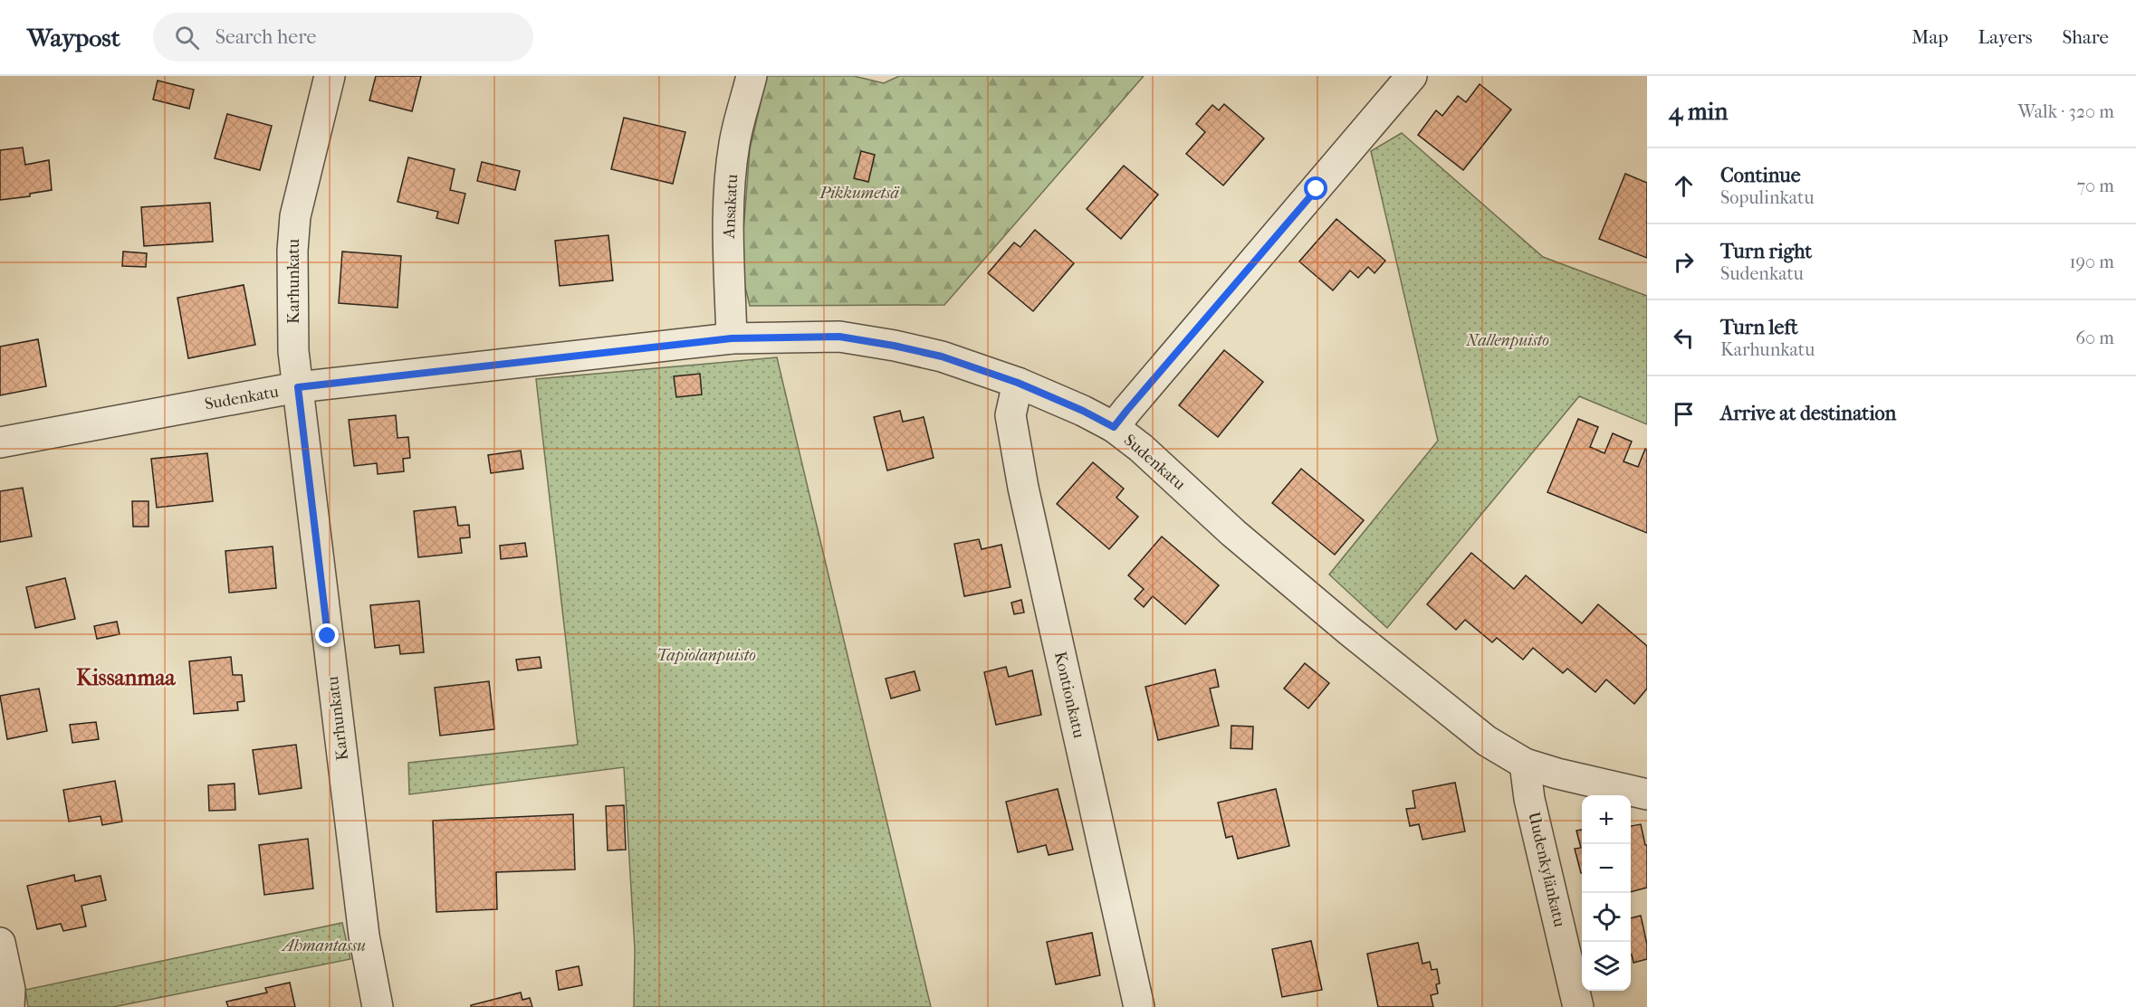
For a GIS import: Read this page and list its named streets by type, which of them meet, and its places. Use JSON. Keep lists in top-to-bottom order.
{
  "streets": {
    "street": [
      "Ansakatu",
      "Karhunkatu",
      "Sudenkatu",
      "Kontionkatu",
      "Uudenkylänkatu"
    ]
  },
  "crossings": [
    ["Ansakatu", "Sudenkatu"],
    ["Karhunkatu", "Sudenkatu"],
    ["Sudenkatu", "Kontionkatu"],
    ["Sudenkatu", "Uudenkylänkatu"]
  ],
  "districts": ["Kissanmaa"],
  "parks": [
    "Pikkumetsä",
    "Nallenpuisto",
    "Tapiolanpuisto",
    "Ahmantassu"
  ],
  "page": {
    "header": "Waypost",
    "search": "Search here",
    "nav": ["Map", "Layers", "Share"],
    "heading": ["4 min", "Walk · 320 m"],
    "list": [
      ["Continue", "Sopulinkatu", "70 m"],
      ["Turn right", "Sudenkatu", "190 m"],
      ["Turn left", "Karhunkatu", "60 m"],
      "Arrive at destination"
    ],
    "map_buttons": ["+", "−"]
  }
}
